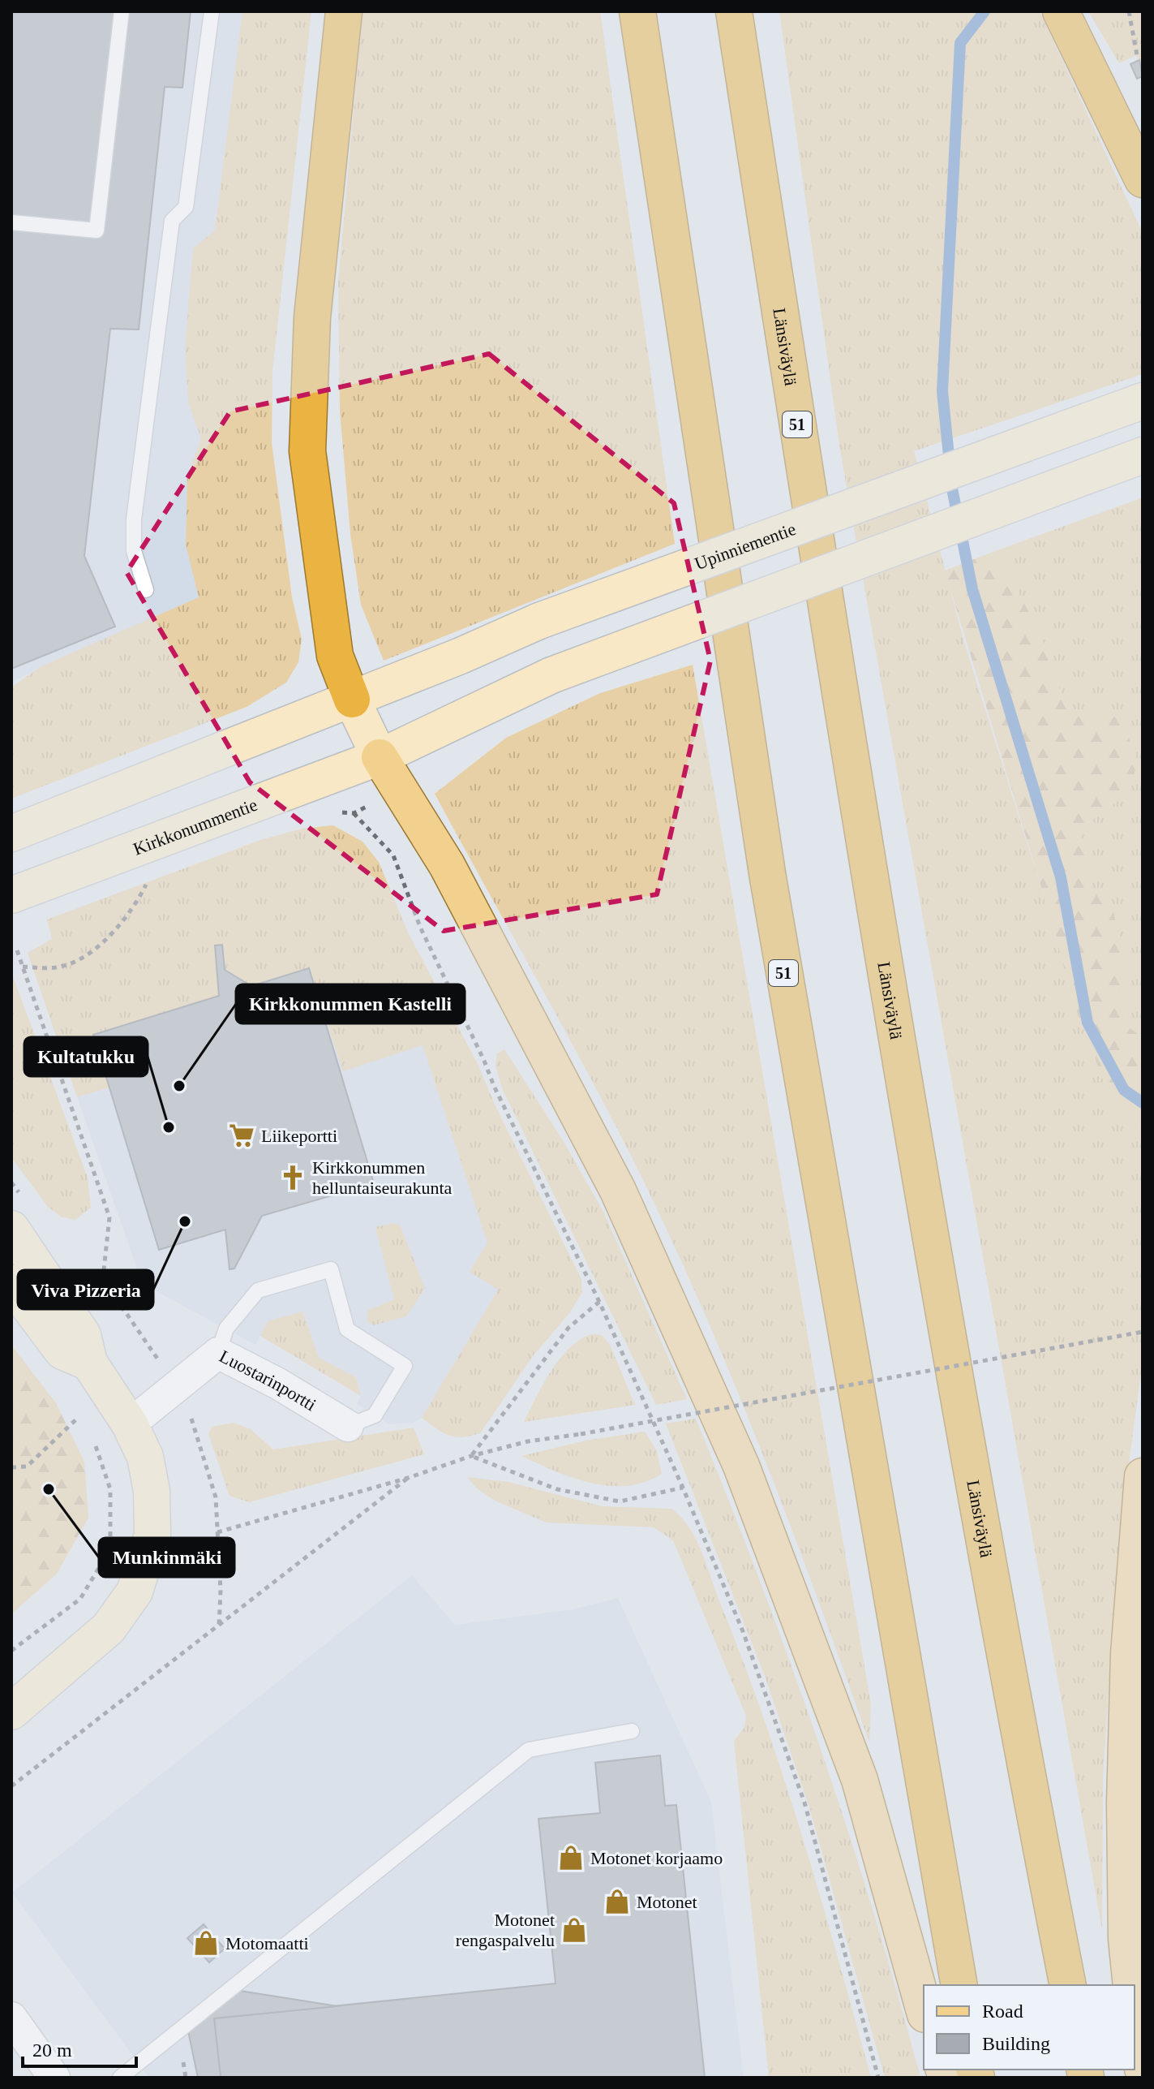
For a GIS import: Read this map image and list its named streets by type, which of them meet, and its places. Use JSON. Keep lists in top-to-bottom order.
{
  "streets": {
    "highway": ["Länsiväylä", "51"],
    "main road": ["Upinniementie", "Kirkkonummentie"],
    "street": ["Luostarinportti"]
  },
  "places": {
    "other": [
      "Kirkkonummen Kastelli",
      "Kultatukku",
      "Viva Pizzeria",
      "Munkinmäki"
    ],
    "supermarket": ["Liikeportti"],
    "church": ["Kirkkonummen helluntaiseurakunta"],
    "shop": [
      "Motonet korjaamo",
      "Motonet",
      "Motonet rengaspalvelu",
      "Motomaatti"
    ]
  },
  "legend": ["Road", "Building"],
  "scale_bar": "20 m"
}
